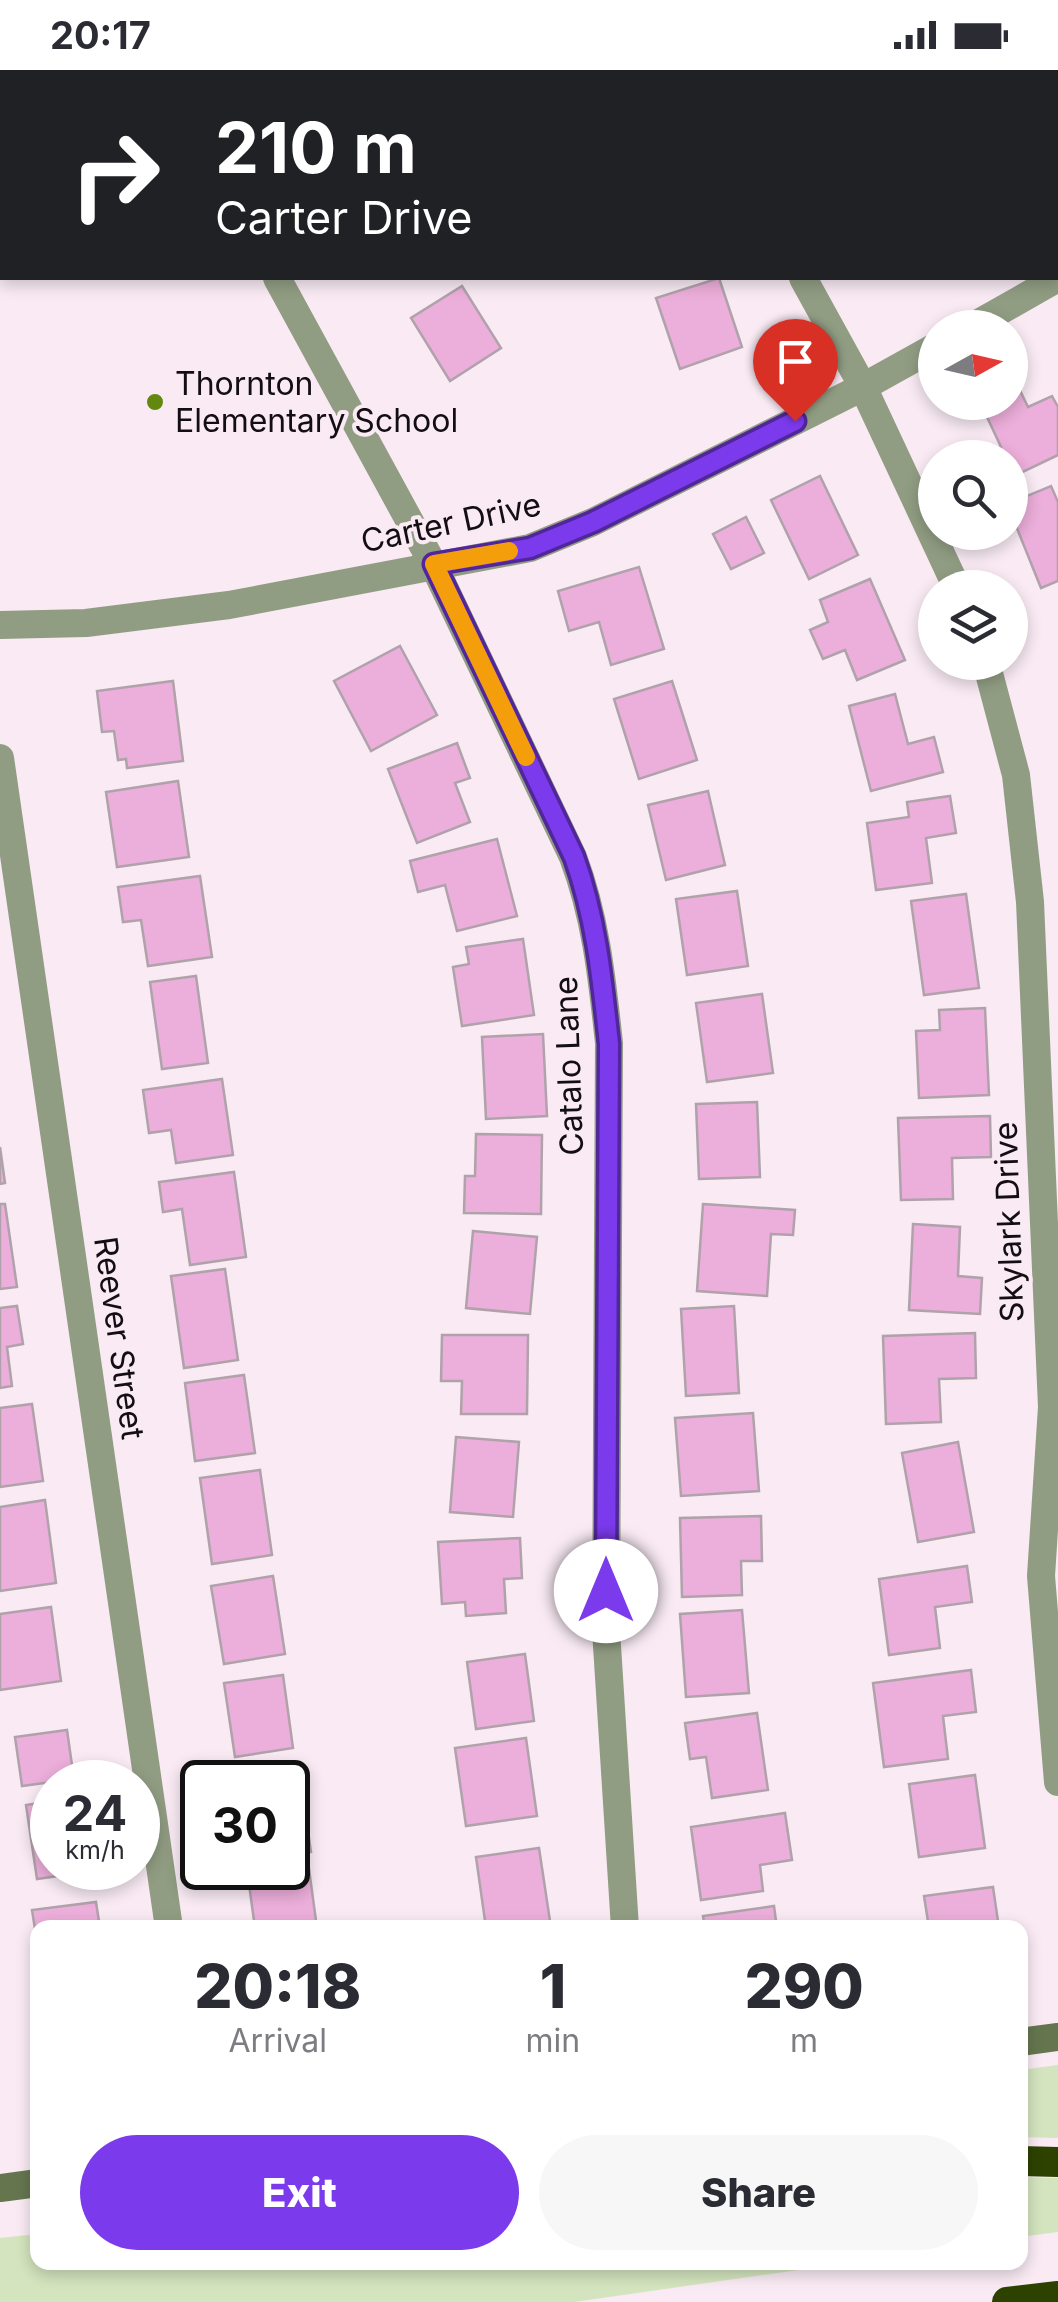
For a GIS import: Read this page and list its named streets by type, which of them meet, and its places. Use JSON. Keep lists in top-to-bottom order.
{
  "streets": {
    "street": [
      "Carter Drive",
      "Catalo Lane",
      "Skylark Drive",
      "Reever Street"
    ]
  },
  "crossings": [
    ["Carter Drive", "Catalo Lane"]
  ],
  "places": ["Thornton Elementary School"],
  "north": "right",
  "page": {
    "status": "20:17",
    "turn": ["210 m", "Carter Drive"],
    "speed": "24 km/h",
    "limit": "30",
    "eta": [
      "20:18",
      "Arrival",
      "1",
      "min",
      "290",
      "m"
    ],
    "buttons": ["Exit", "Share"]
  }
}
